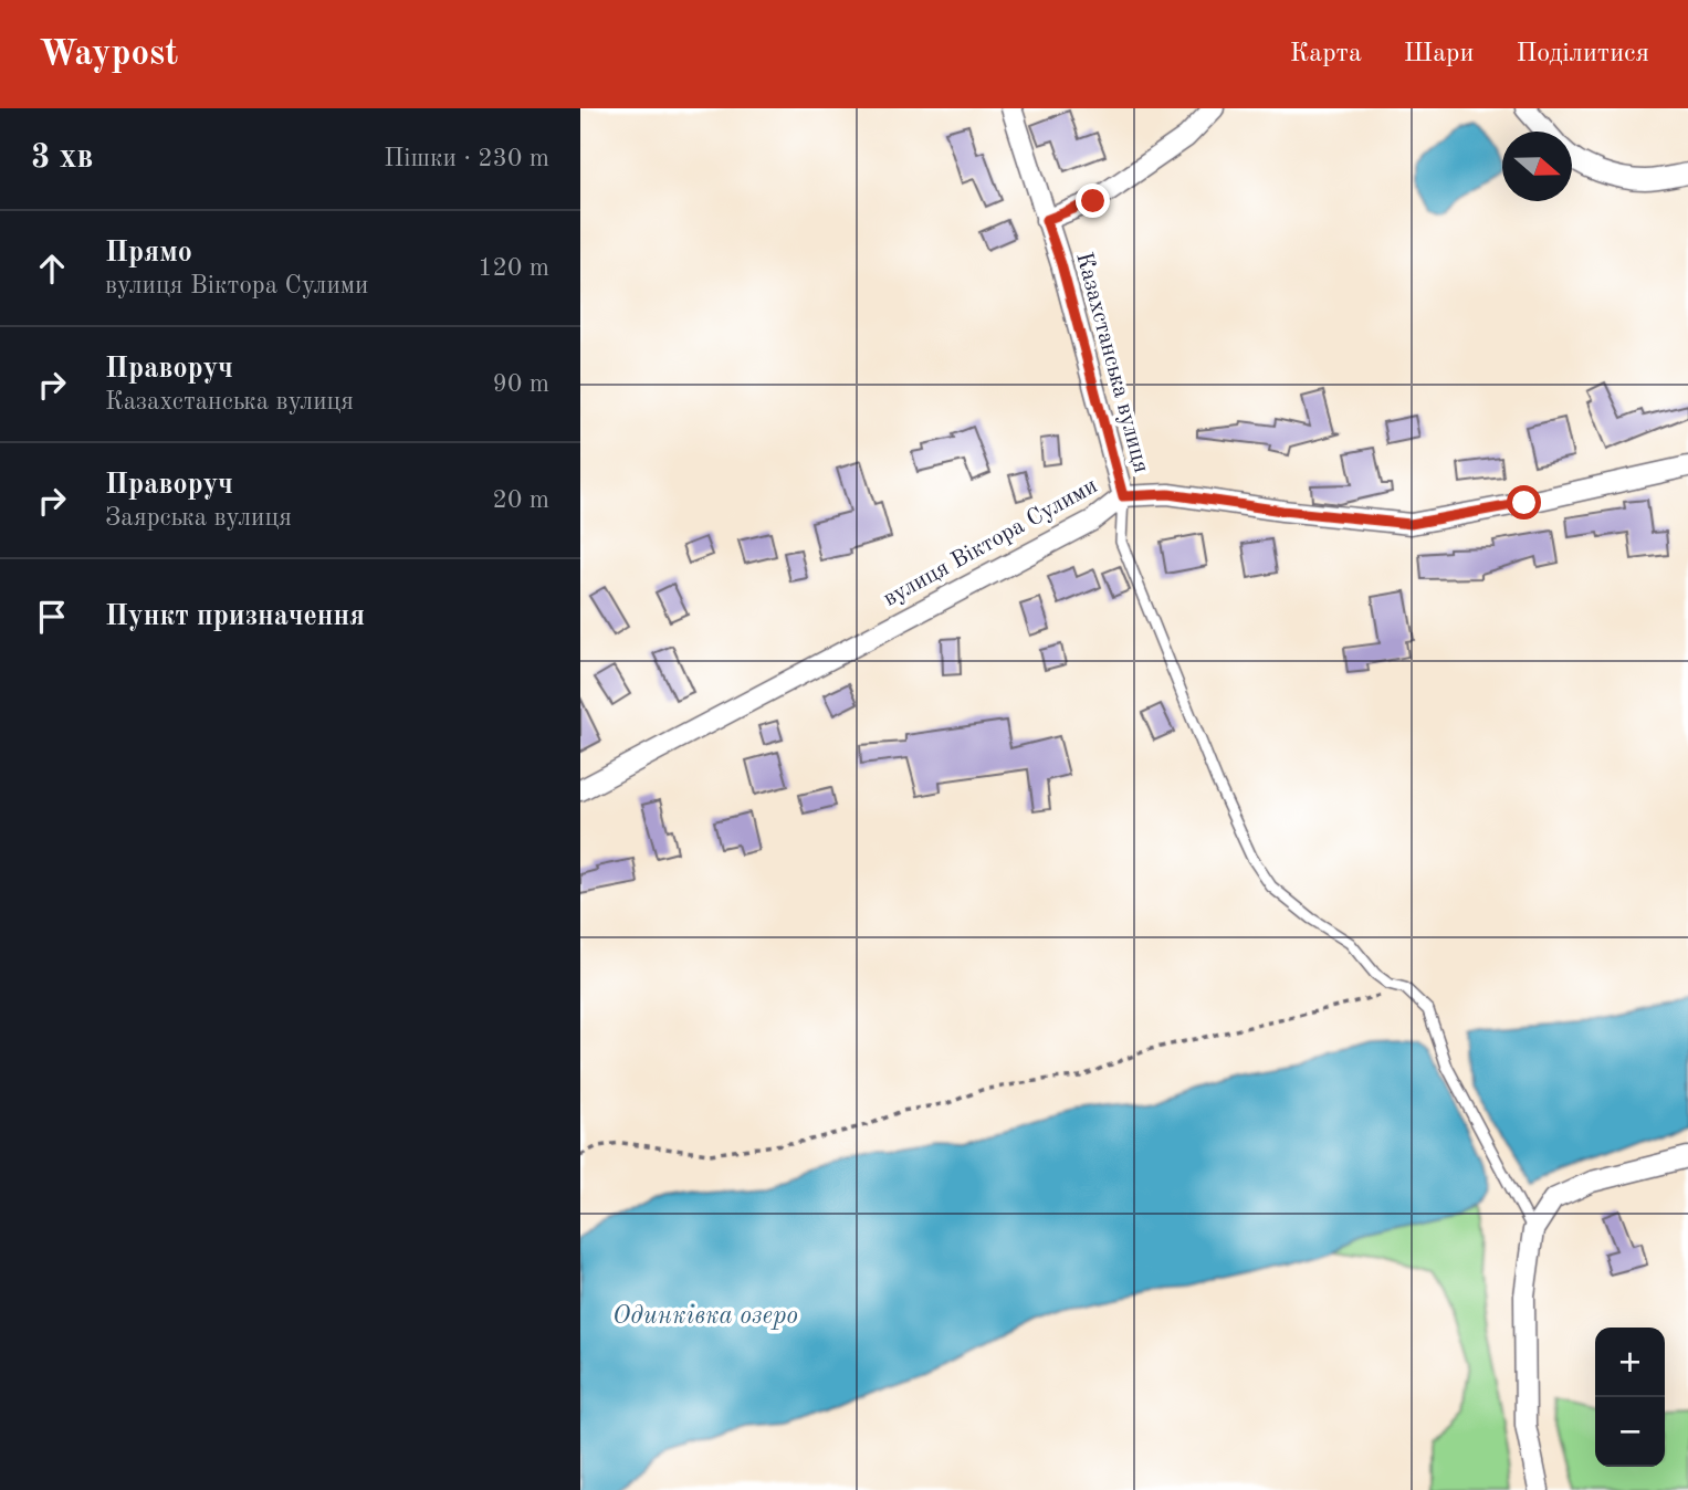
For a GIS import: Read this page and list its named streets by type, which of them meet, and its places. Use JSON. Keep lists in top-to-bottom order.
{
  "streets": {
    "street": ["Казахстанська вулиця", "вулиця Віктора Сулими"]
  },
  "crossings": [
    ["Казахстанська вулиця", "вулиця Віктора Сулими"]
  ],
  "water": ["Одинківка озеро"],
  "north": "right",
  "page": {
    "header": "Waypost",
    "nav": ["Карта", "Шари", "Поділитися"],
    "heading": ["3 хв", "Пішки · 230 m"],
    "list": [
      ["Прямо", "вулиця Віктора Сулими", "120 m"],
      ["Праворуч", "Казахстанська вулиця", "90 m"],
      ["Праворуч", "Заярська вулиця", "20 m"],
      "Пункт призначення"
    ],
    "map_buttons": ["+", "−"]
  }
}
